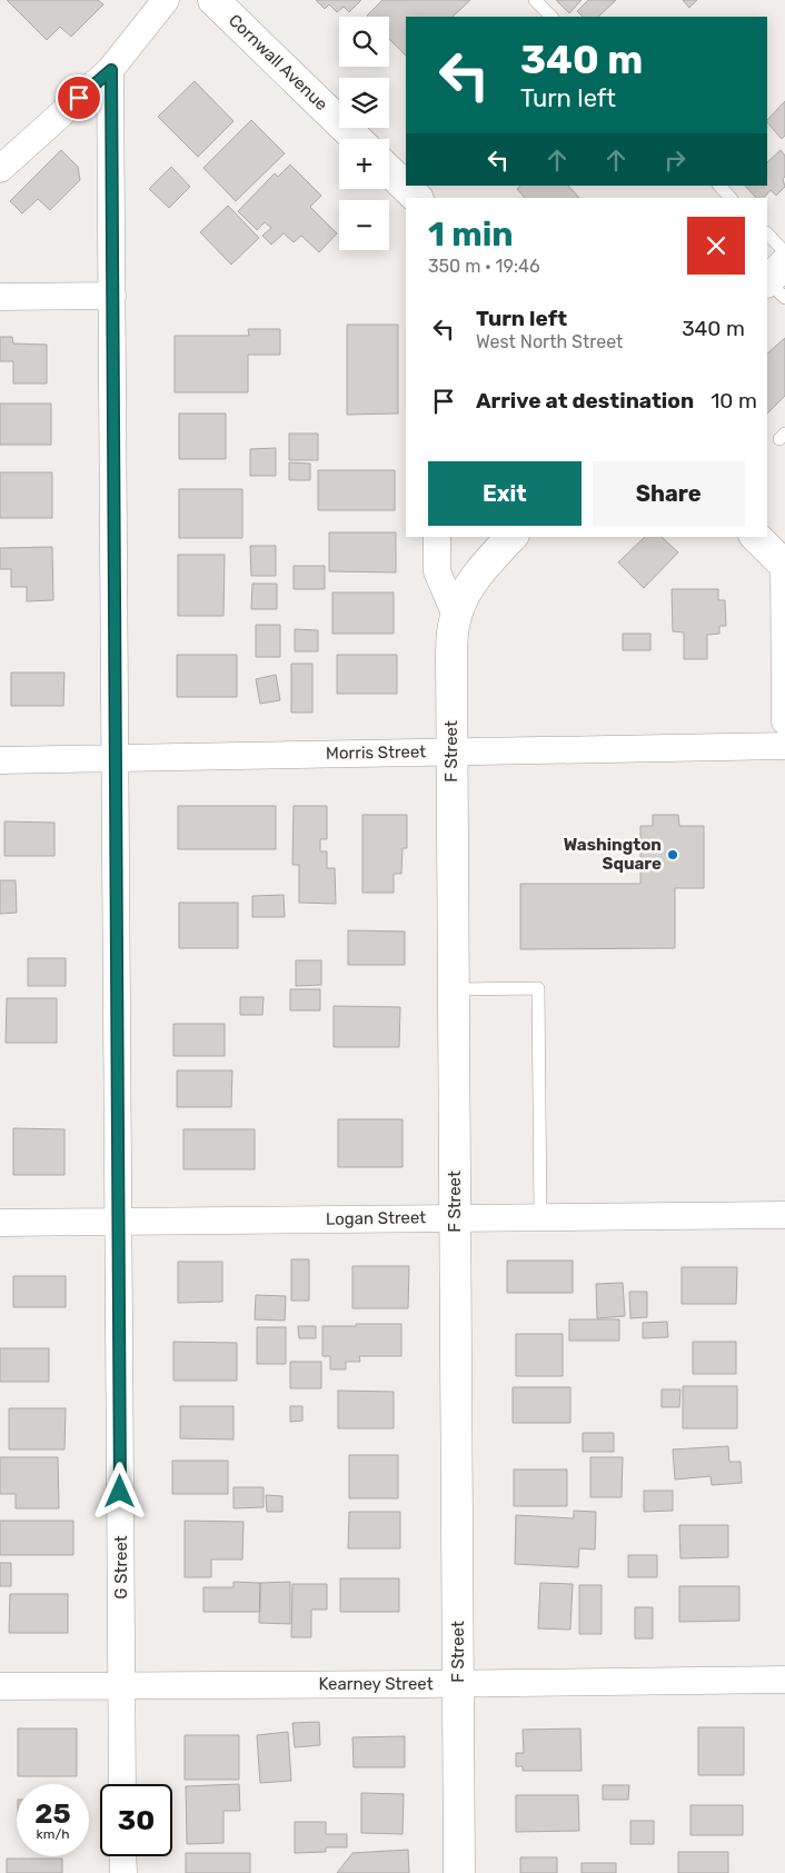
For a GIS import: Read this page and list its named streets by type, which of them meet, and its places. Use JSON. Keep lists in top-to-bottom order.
{
  "streets": {
    "street": [
      "Cornwall Avenue",
      "F Street",
      "Morris Street",
      "Logan Street",
      "G Street",
      "Kearney Street"
    ]
  },
  "crossings": [
    ["F Street", "Morris Street"],
    ["F Street", "Logan Street"],
    ["F Street", "Kearney Street"],
    ["Morris Street", "G Street"],
    ["Logan Street", "G Street"],
    ["G Street", "Kearney Street"]
  ],
  "places": ["Washington Square"],
  "page": {
    "map_buttons": ["+", "−"],
    "turn": ["340 m", "Turn left"],
    "heading": ["1 min", "350 m · 19:46"],
    "list": [
      {
        "name": "Turn left",
        "note": "West North Street",
        "value": "340 m"
      },
      {
        "name": "Arrive at destination",
        "value": "10 m"
      }
    ],
    "buttons": ["Exit", "Share"],
    "speed": "25 km/h",
    "limit": "30"
  }
}
